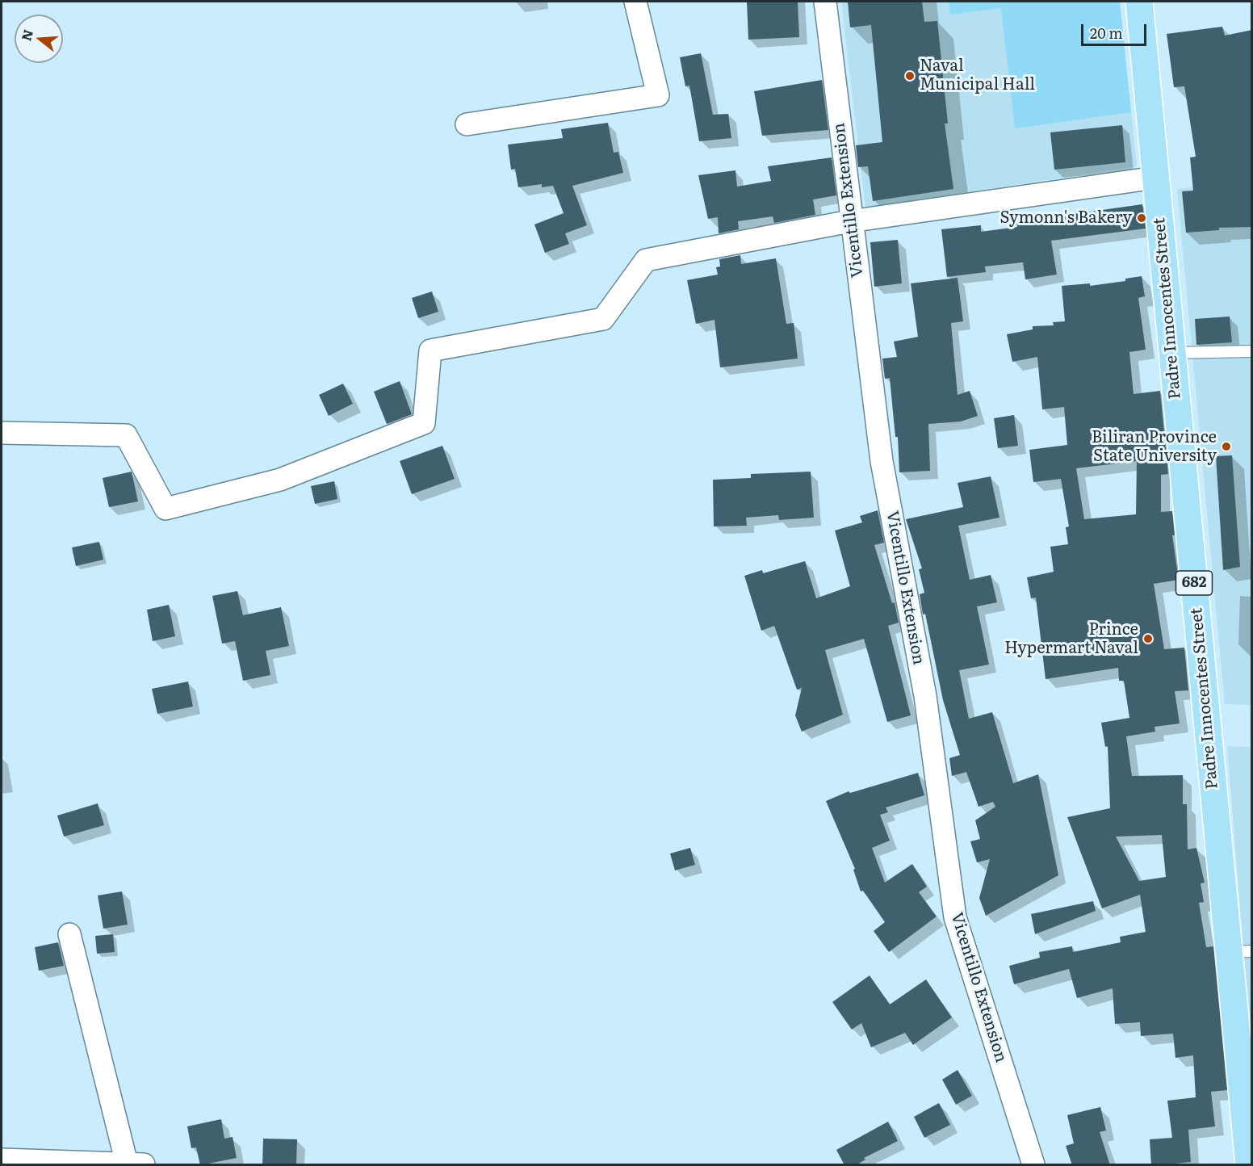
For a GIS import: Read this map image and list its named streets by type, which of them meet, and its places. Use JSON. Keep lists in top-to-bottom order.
{
  "streets": {
    "main road": ["Padre Innocentes Street", "682"],
    "street": ["Vicentillo Extension"]
  },
  "places": [
    "Naval Municipal Hall",
    "Symonn's Bakery",
    "Biliran Province State University",
    "Prince Hypermart Naval"
  ],
  "scale_bar": "20 m",
  "north": "left"
}
